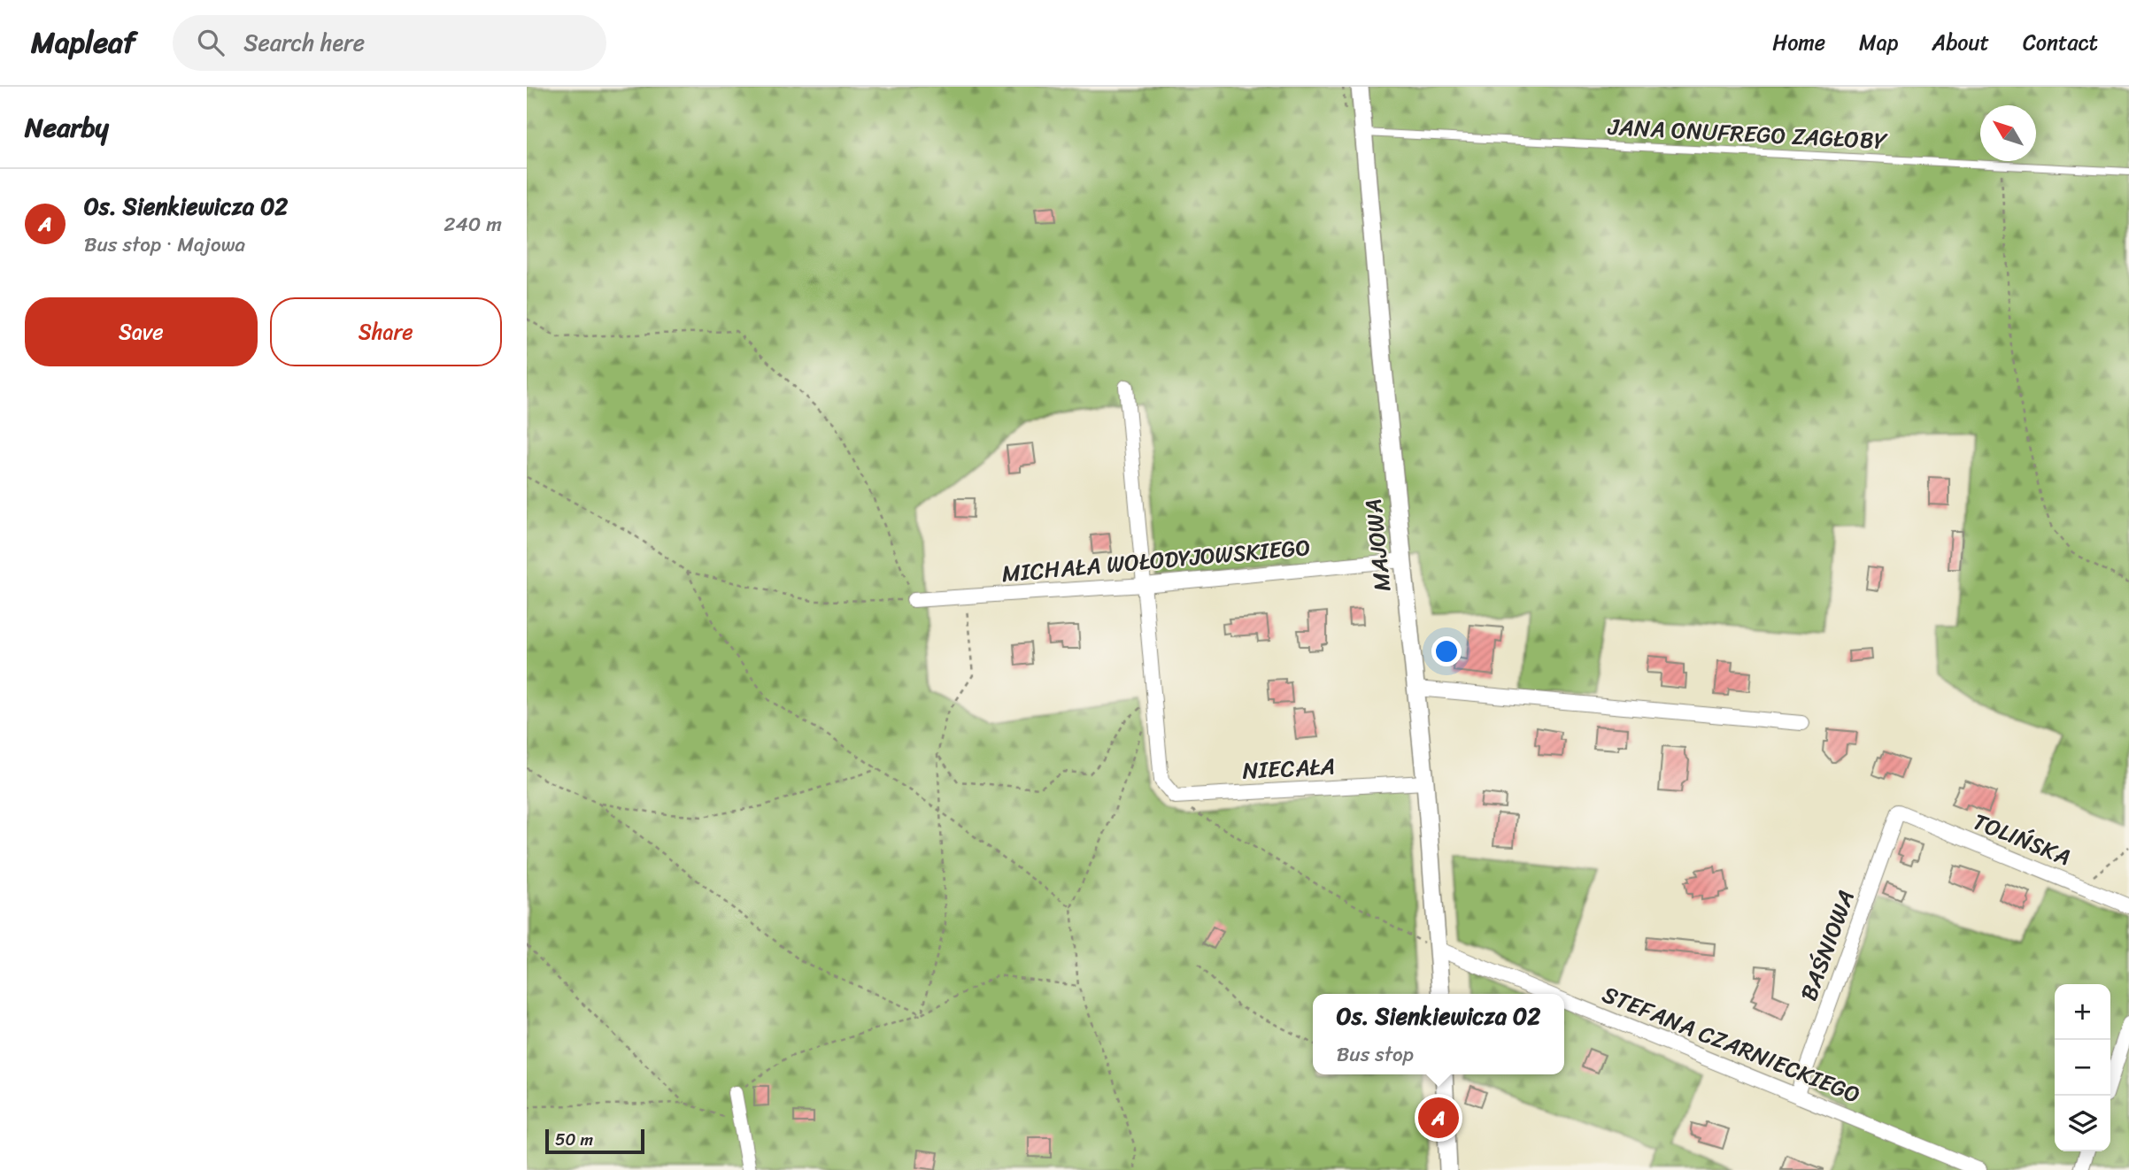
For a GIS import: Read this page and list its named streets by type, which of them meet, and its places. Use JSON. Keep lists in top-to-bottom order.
{
  "streets": {
    "street": [
      "MAJOWA",
      "MICHAŁA WOŁODYJOWSKIEGO",
      "NIECAŁA",
      "TOLIŃSKA",
      "BAŚNIOWA",
      "STEFANA CZARNIECKIEGO"
    ],
    "lane": ["JANA ONUFREGO ZAGŁOBY"]
  },
  "crossings": [
    ["JANA ONUFREGO ZAGŁOBY", "MAJOWA"],
    ["MAJOWA", "MICHAŁA WOŁODYJOWSKIEGO"],
    ["MAJOWA", "NIECAŁA"],
    ["MAJOWA", "STEFANA CZARNIECKIEGO"],
    ["TOLIŃSKA", "BAŚNIOWA"],
    ["BAŚNIOWA", "STEFANA CZARNIECKIEGO"]
  ],
  "scale_bar": "50 m",
  "north": "top left",
  "page": {
    "header": "Mapleaf",
    "search": "Search here",
    "nav": [
      "Home",
      "Map",
      "About",
      "Contact"
    ],
    "heading": "Nearby",
    "list": [
      {
        "mark": "A",
        "name": "Os. Sienkiewicza 02",
        "note": "Bus stop · Majowa",
        "value": "240 m"
      }
    ],
    "buttons": ["Save", "Share"],
    "map_buttons": ["+", "−"],
    "popup": ["Os. Sienkiewicza 02", "Bus stop"],
    "pins": "A",
    "scale": "50 m"
  }
}
